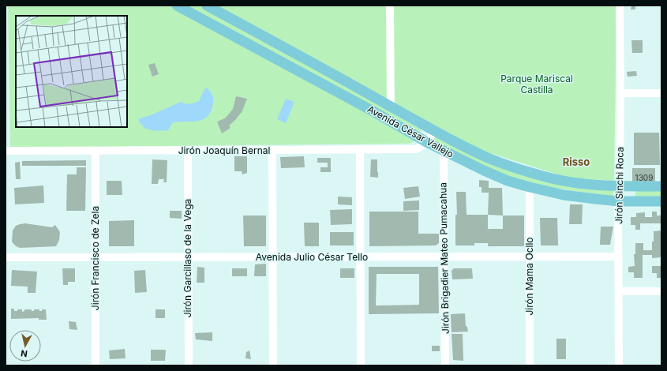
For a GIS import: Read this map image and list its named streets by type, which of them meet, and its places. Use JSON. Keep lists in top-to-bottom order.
{
  "streets": {
    "main road": ["Avenida César Vallejo"],
    "street": [
      "Jirón Joaquín Bernal",
      "Jirón Sinchi Roca",
      "Avenida Julio César Tello",
      "Jirón Francisco de Zela",
      "Jirón Garcillaso de la Vega",
      "Jirón Brigadier Mateo Pumacahua",
      "Jirón Mama Ocllo"
    ]
  },
  "crossings": [
    ["Avenida César Vallejo", "Jirón Joaquín Bernal"],
    ["Avenida César Vallejo", "Jirón Sinchi Roca"],
    ["Avenida César Vallejo", "Jirón Brigadier Mateo Pumacahua"],
    ["Avenida César Vallejo", "Jirón Mama Ocllo"],
    ["Jirón Joaquín Bernal", "Jirón Francisco de Zela"],
    ["Jirón Joaquín Bernal", "Jirón Garcillaso de la Vega"],
    ["Jirón Sinchi Roca", "Avenida Julio César Tello"],
    ["Avenida Julio César Tello", "Jirón Francisco de Zela"],
    ["Avenida Julio César Tello", "Jirón Garcillaso de la Vega"],
    ["Avenida Julio César Tello", "Jirón Brigadier Mateo Pumacahua"],
    ["Avenida Julio César Tello", "Jirón Mama Ocllo"]
  ],
  "districts": ["Risso"],
  "parks": ["Parque Mariscal Castilla"],
  "house_numbers": ["1309"],
  "north": "bottom"
}
